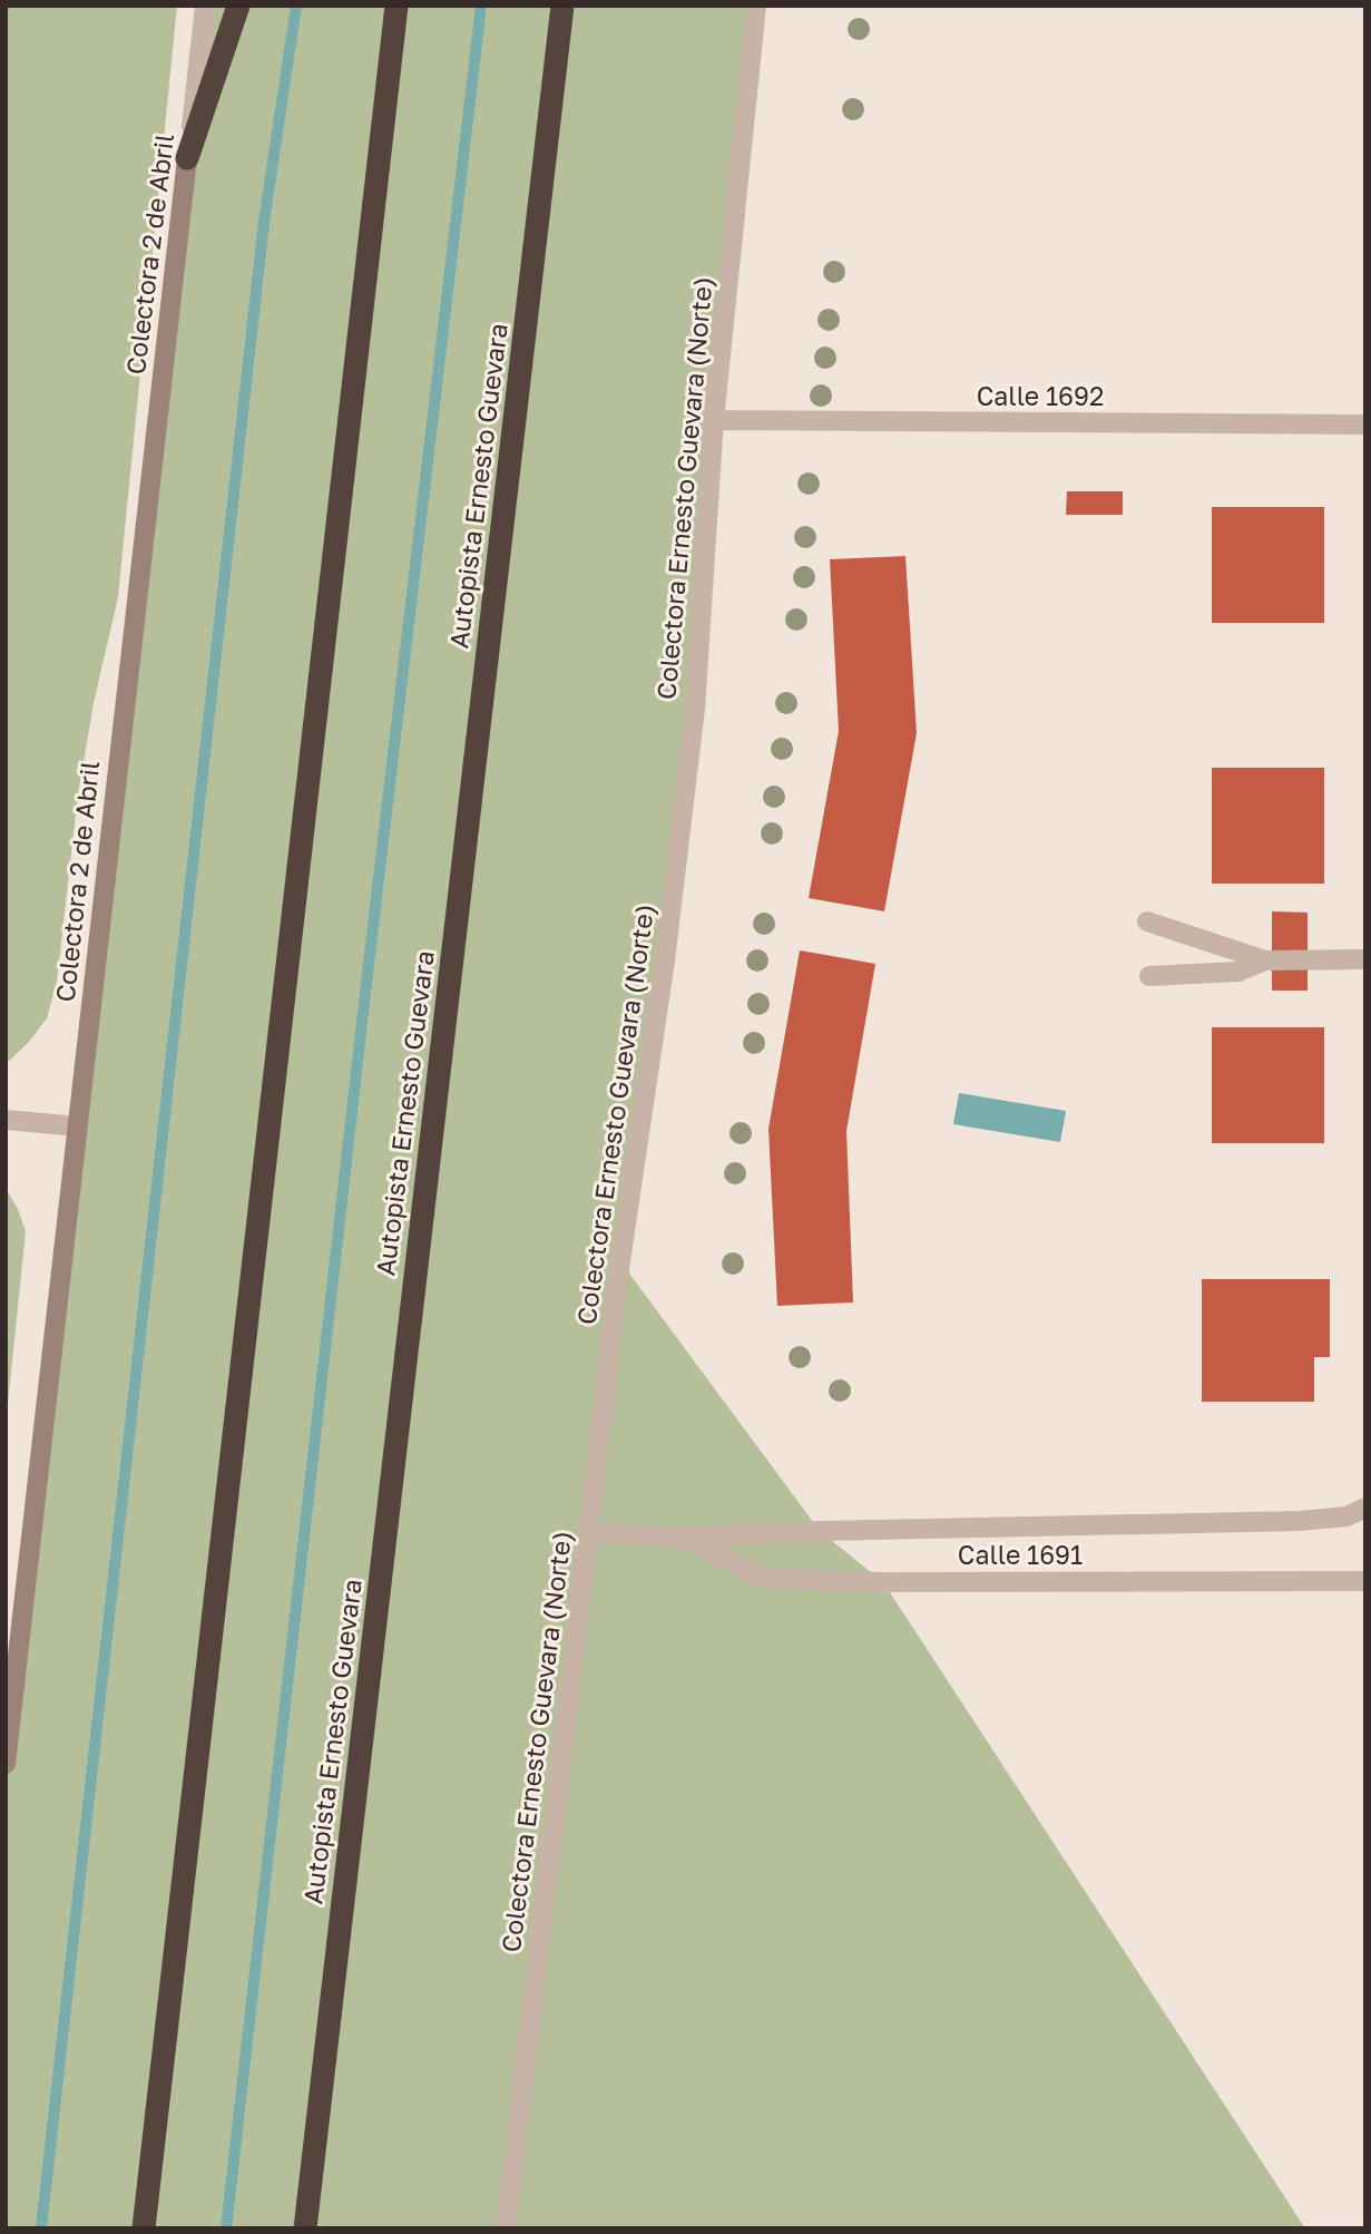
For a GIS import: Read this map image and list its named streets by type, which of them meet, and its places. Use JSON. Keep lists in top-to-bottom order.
{
  "streets": {
    "highway": ["Autopista Ernesto Guevara"],
    "main road": ["Colectora 2 de Abril"],
    "street": ["Calle 1692", "Colectora Ernesto Guevara (Norte)", "Calle 1691"]
  },
  "crossings": [
    ["Calle 1692", "Colectora Ernesto Guevara (Norte)"],
    ["Colectora Ernesto Guevara (Norte)", "Calle 1691"]
  ]
}
